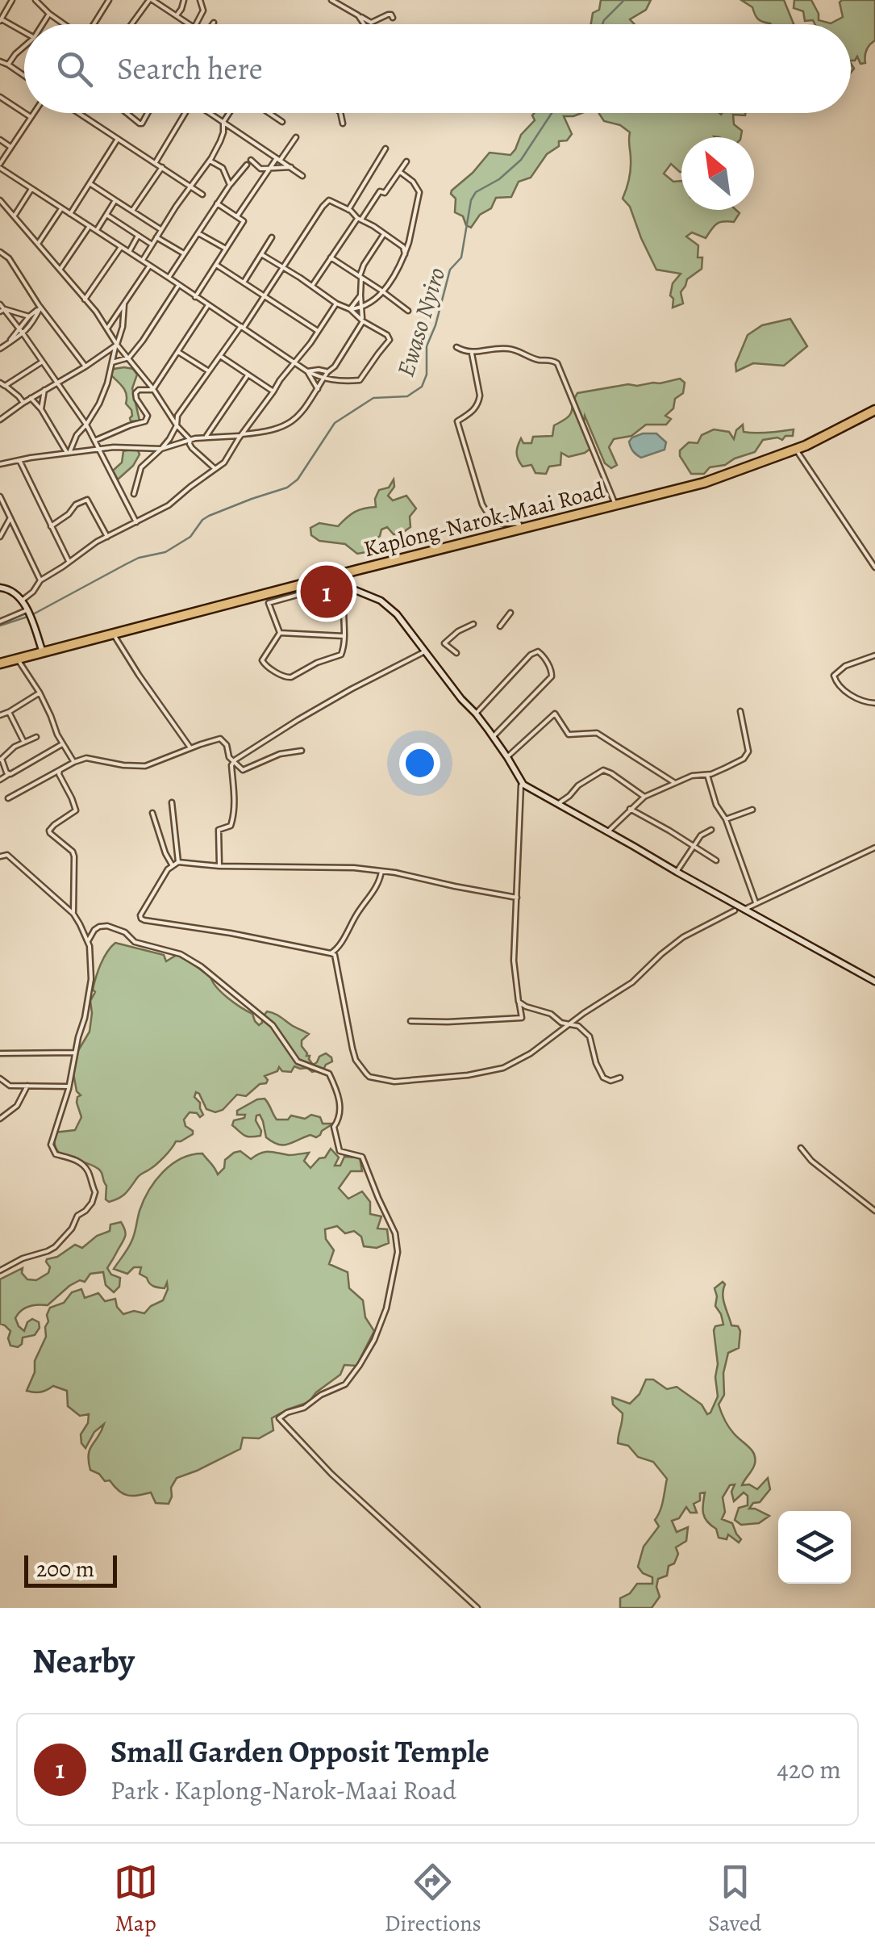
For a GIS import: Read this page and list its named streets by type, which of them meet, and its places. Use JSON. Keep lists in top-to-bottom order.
{
  "streets": {
    "highway": ["Kaplong-Narok-Maai Road"]
  },
  "water": ["Ewaso Nyiro"],
  "scale_bar": "200 m",
  "north": "top left",
  "page": {
    "search": "Search here",
    "pins": "1",
    "scale": "200 m",
    "heading": "Nearby",
    "list": [
      {
        "mark": "1",
        "name": "Small Garden Opposit Temple",
        "note": "Park · Kaplong-Narok-Maai Road",
        "value": "420 m"
      }
    ],
    "nav": ["Map", "Directions", "Saved"]
  }
}
